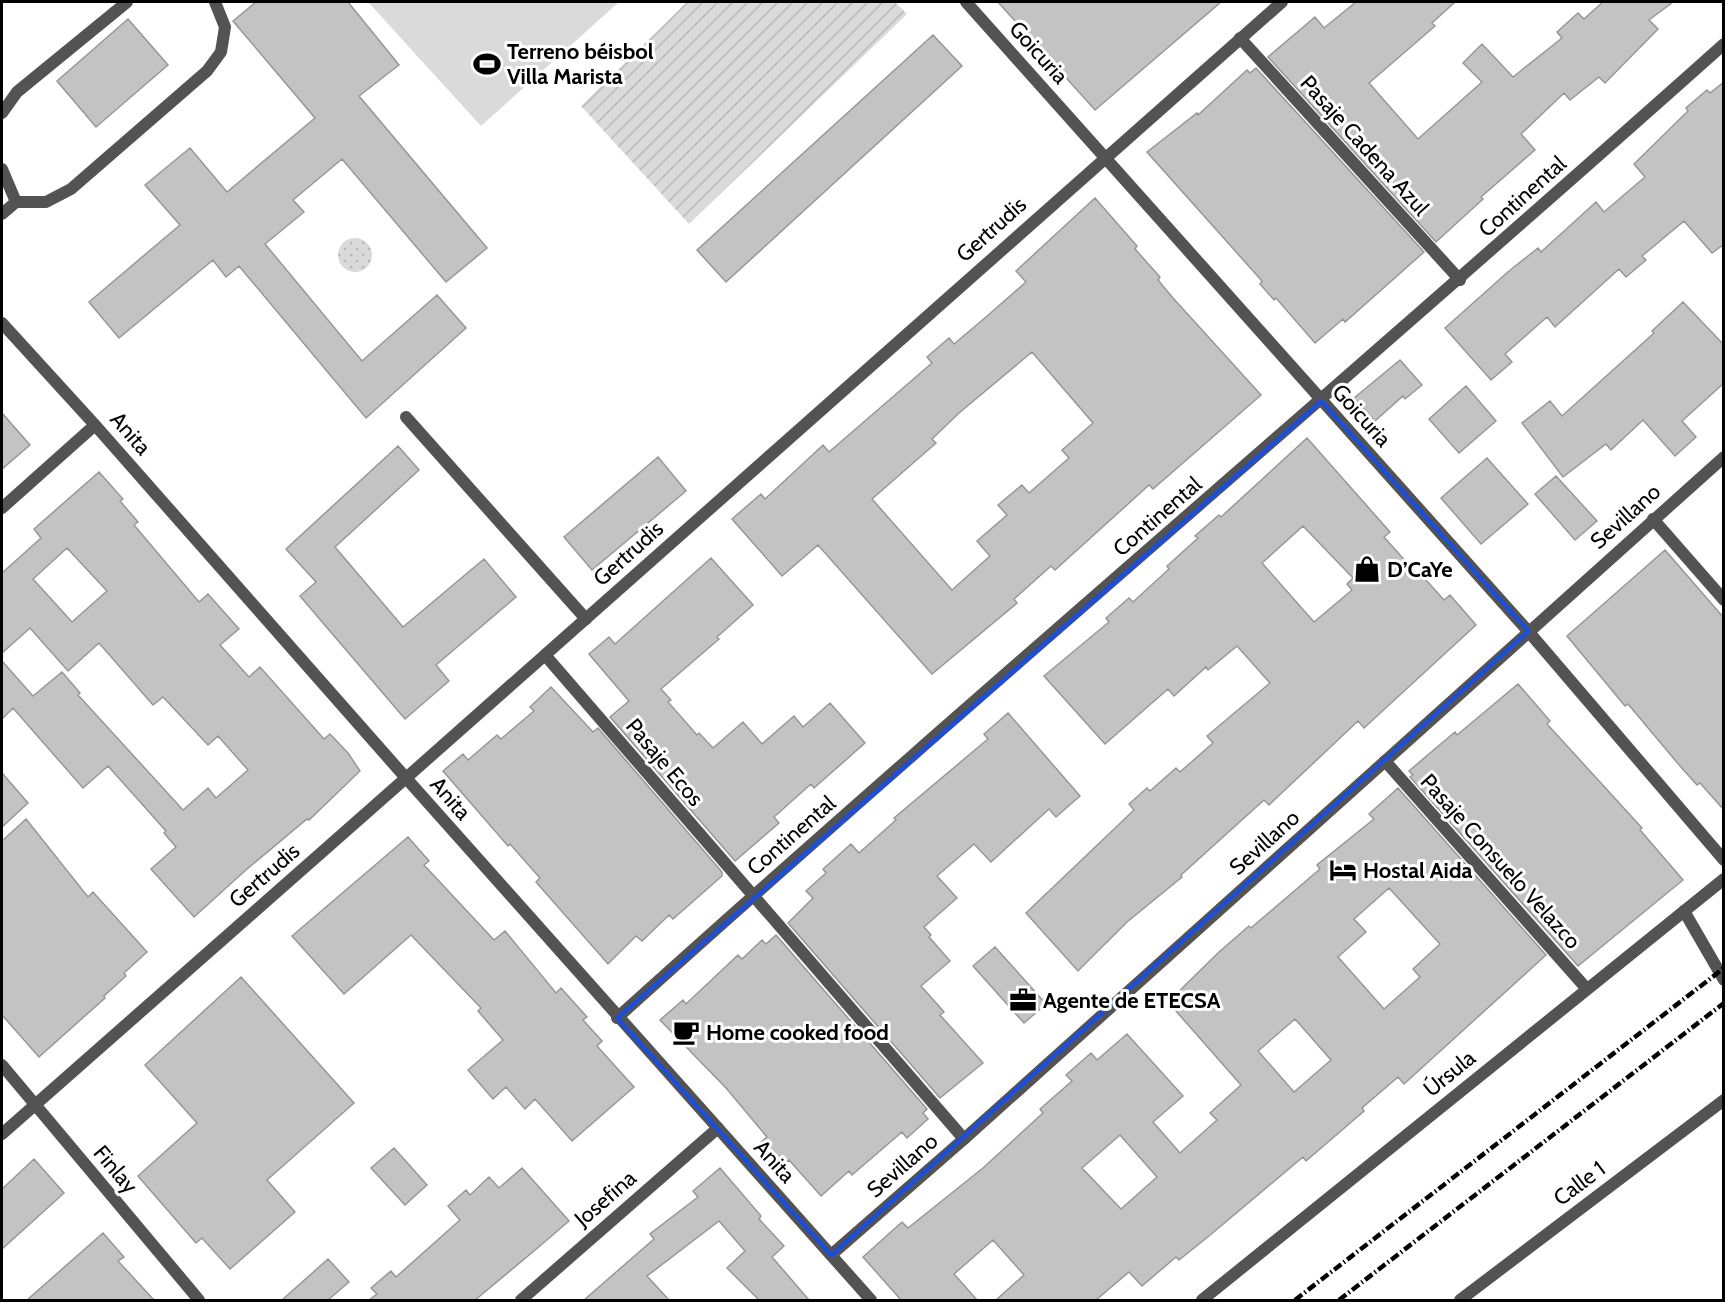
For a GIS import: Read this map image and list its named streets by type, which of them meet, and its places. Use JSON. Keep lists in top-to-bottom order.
{
  "streets": {
    "street": [
      "Goicuria",
      "Pasaje Cadena Azul",
      "Continental",
      "Gertrudis",
      "Anita",
      "Sevillano",
      "Pasaje Ecos",
      "Pasaje Consuelo Velazco",
      "Úrsula",
      "Finlay",
      "Calle 1",
      "Josefina"
    ]
  },
  "crossings": [
    ["Goicuria", "Continental"],
    ["Goicuria", "Gertrudis"],
    ["Goicuria", "Sevillano"],
    ["Pasaje Cadena Azul", "Continental"],
    ["Pasaje Cadena Azul", "Gertrudis"],
    ["Continental", "Anita"],
    ["Continental", "Pasaje Ecos"],
    ["Gertrudis", "Anita"],
    ["Gertrudis", "Pasaje Ecos"],
    ["Gertrudis", "Finlay"],
    ["Anita", "Sevillano"],
    ["Anita", "Josefina"],
    ["Sevillano", "Pasaje Ecos"],
    ["Sevillano", "Pasaje Consuelo Velazco"],
    ["Pasaje Consuelo Velazco", "Úrsula"]
  ],
  "places": {
    "sports": ["Terreno béisbol Villa Marista"],
    "shop": ["D’CaYe"],
    "hotel": ["Hostal Aida"],
    "office": ["Agente de ETECSA"],
    "cafe": ["Home cooked food"]
  }
}
